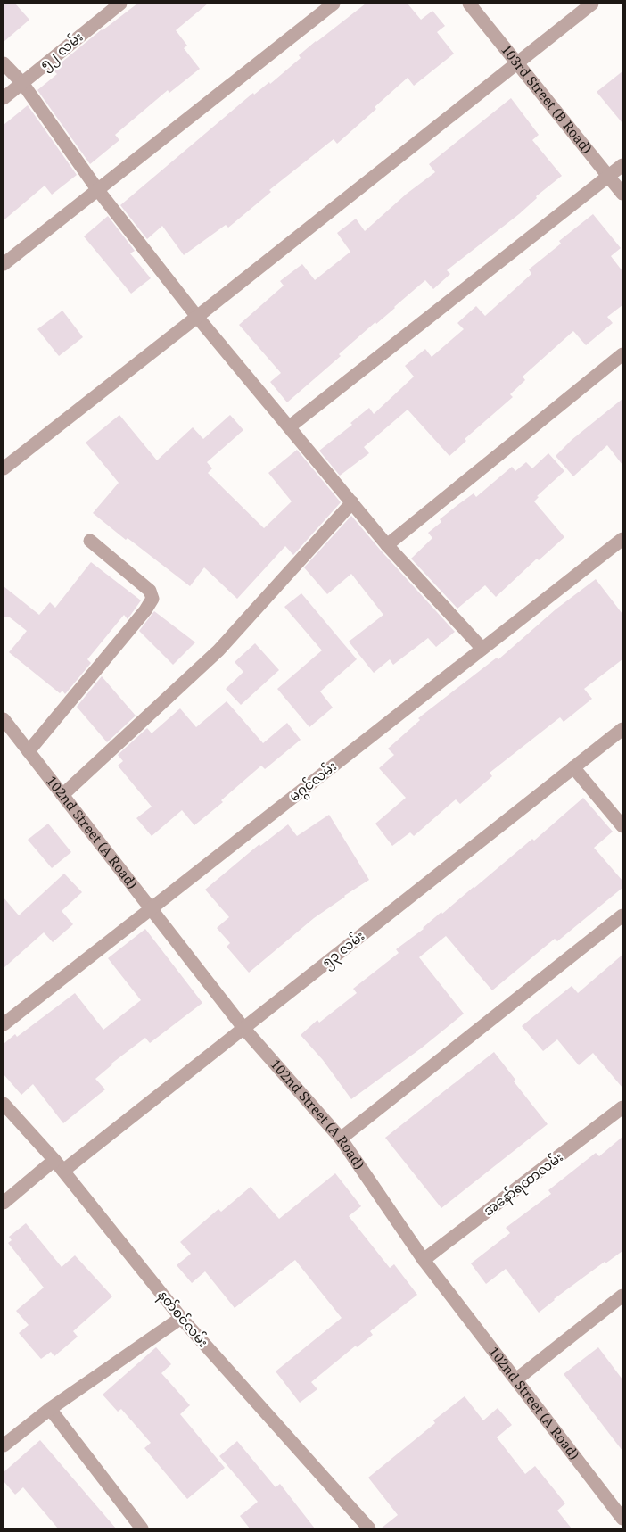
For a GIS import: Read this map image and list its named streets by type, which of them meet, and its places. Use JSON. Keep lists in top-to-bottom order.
{
  "streets": {
    "street": [
      "၅၂ လမ်း",
      "103rd Street (B Road)",
      "မဂ္ဂင်လမ်း",
      "102nd Street (A Road)",
      "၅၃ လမ်း",
      "အနော်ရထာလမ်း",
      "နတ်စင်လမ်း"
    ]
  },
  "crossings": [
    ["မဂ္ဂင်လမ်း", "102nd Street (A Road)"],
    ["102nd Street (A Road)", "၅၃ လမ်း"],
    ["102nd Street (A Road)", "အနော်ရထာလမ်း"],
    ["၅၃ လမ်း", "နတ်စင်လမ်း"]
  ]
}
